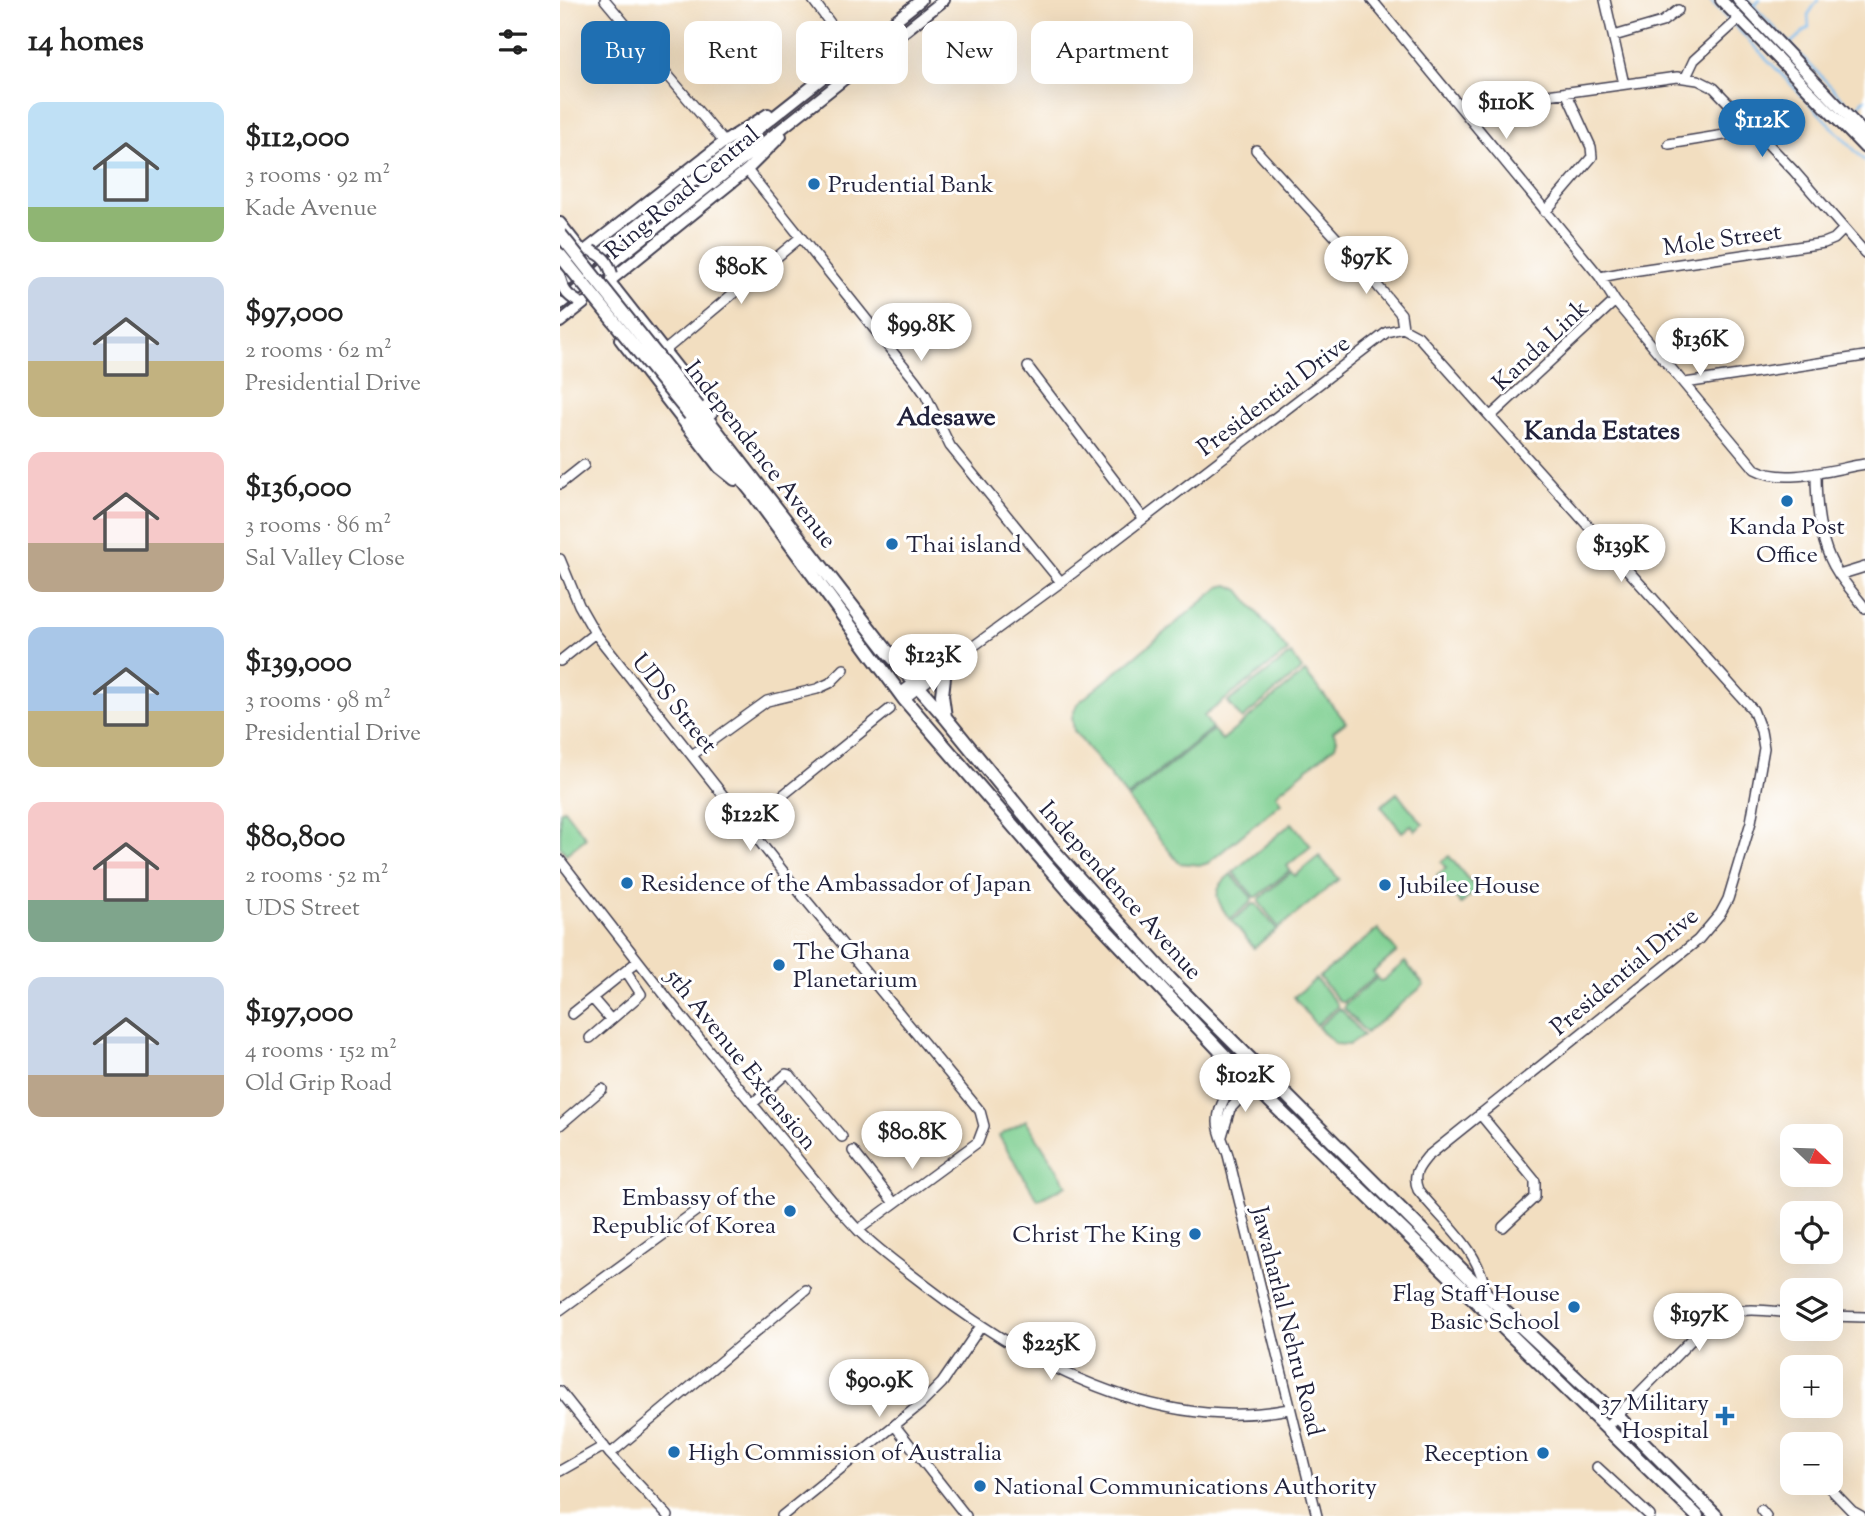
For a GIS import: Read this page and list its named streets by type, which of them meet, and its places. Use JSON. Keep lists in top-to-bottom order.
{
  "streets": {
    "highway": ["Independence Avenue"],
    "main road": ["Ring Road Central"],
    "street": [
      "Mole Street",
      "Kanda Link",
      "Presidential Drive",
      "UDS Street",
      "5th Avenue Extension",
      "Jawaharlal Nehru Road"
    ]
  },
  "crossings": [
    ["Ring Road Central", "Independence Avenue"],
    ["Kanda Link", "Presidential Drive"],
    ["Presidential Drive", "Independence Avenue"],
    ["Independence Avenue", "Jawaharlal Nehru Road"],
    ["UDS Street", "5th Avenue Extension"],
    ["5th Avenue Extension", "Jawaharlal Nehru Road"]
  ],
  "districts": ["Adesawe", "Kanda Estates"],
  "places": {
    "other": [
      "Prudential Bank",
      "Kanda Post Office",
      "Thai island",
      "Residence of the Ambassador of Japan",
      "Jubilee House",
      "The Ghana Planetarium",
      "Embassy of the Republic of Korea",
      "Christ The King",
      "Flag Staff House Basic School",
      "High Commission of Australia",
      "Reception",
      "National Communications Authority"
    ],
    "health": ["37 Military Hospital"]
  },
  "north": "bottom right",
  "page": {
    "heading": "14 homes",
    "chip": [
      "Buy",
      "Rent",
      "Filters",
      "New",
      "Apartment"
    ],
    "price": [
      "$110K",
      "$112K",
      "$97K",
      "$80K",
      "$99.8K",
      "$136K",
      "$139K",
      "$123K",
      "$122K",
      "$102K",
      "$80.8K",
      "$197K",
      "$225K",
      "$90.9K"
    ],
    "list": [
      {
        "name": "$112,000",
        "note": "3 rooms · 92 m² · Kade Avenue"
      },
      {
        "name": "$97,000",
        "note": "2 rooms · 62 m² · Presidential Drive"
      },
      {
        "name": "$136,000",
        "note": "3 rooms · 86 m² · Sal Valley Close"
      },
      {
        "name": "$139,000",
        "note": "3 rooms · 98 m² · Presidential Drive"
      },
      {
        "name": "$80,800",
        "note": "2 rooms · 52 m² · UDS Street"
      },
      {
        "name": "$197,000",
        "note": "4 rooms · 152 m² · Old Grip Road"
      }
    ],
    "map_buttons": ["+", "−"]
  }
}
